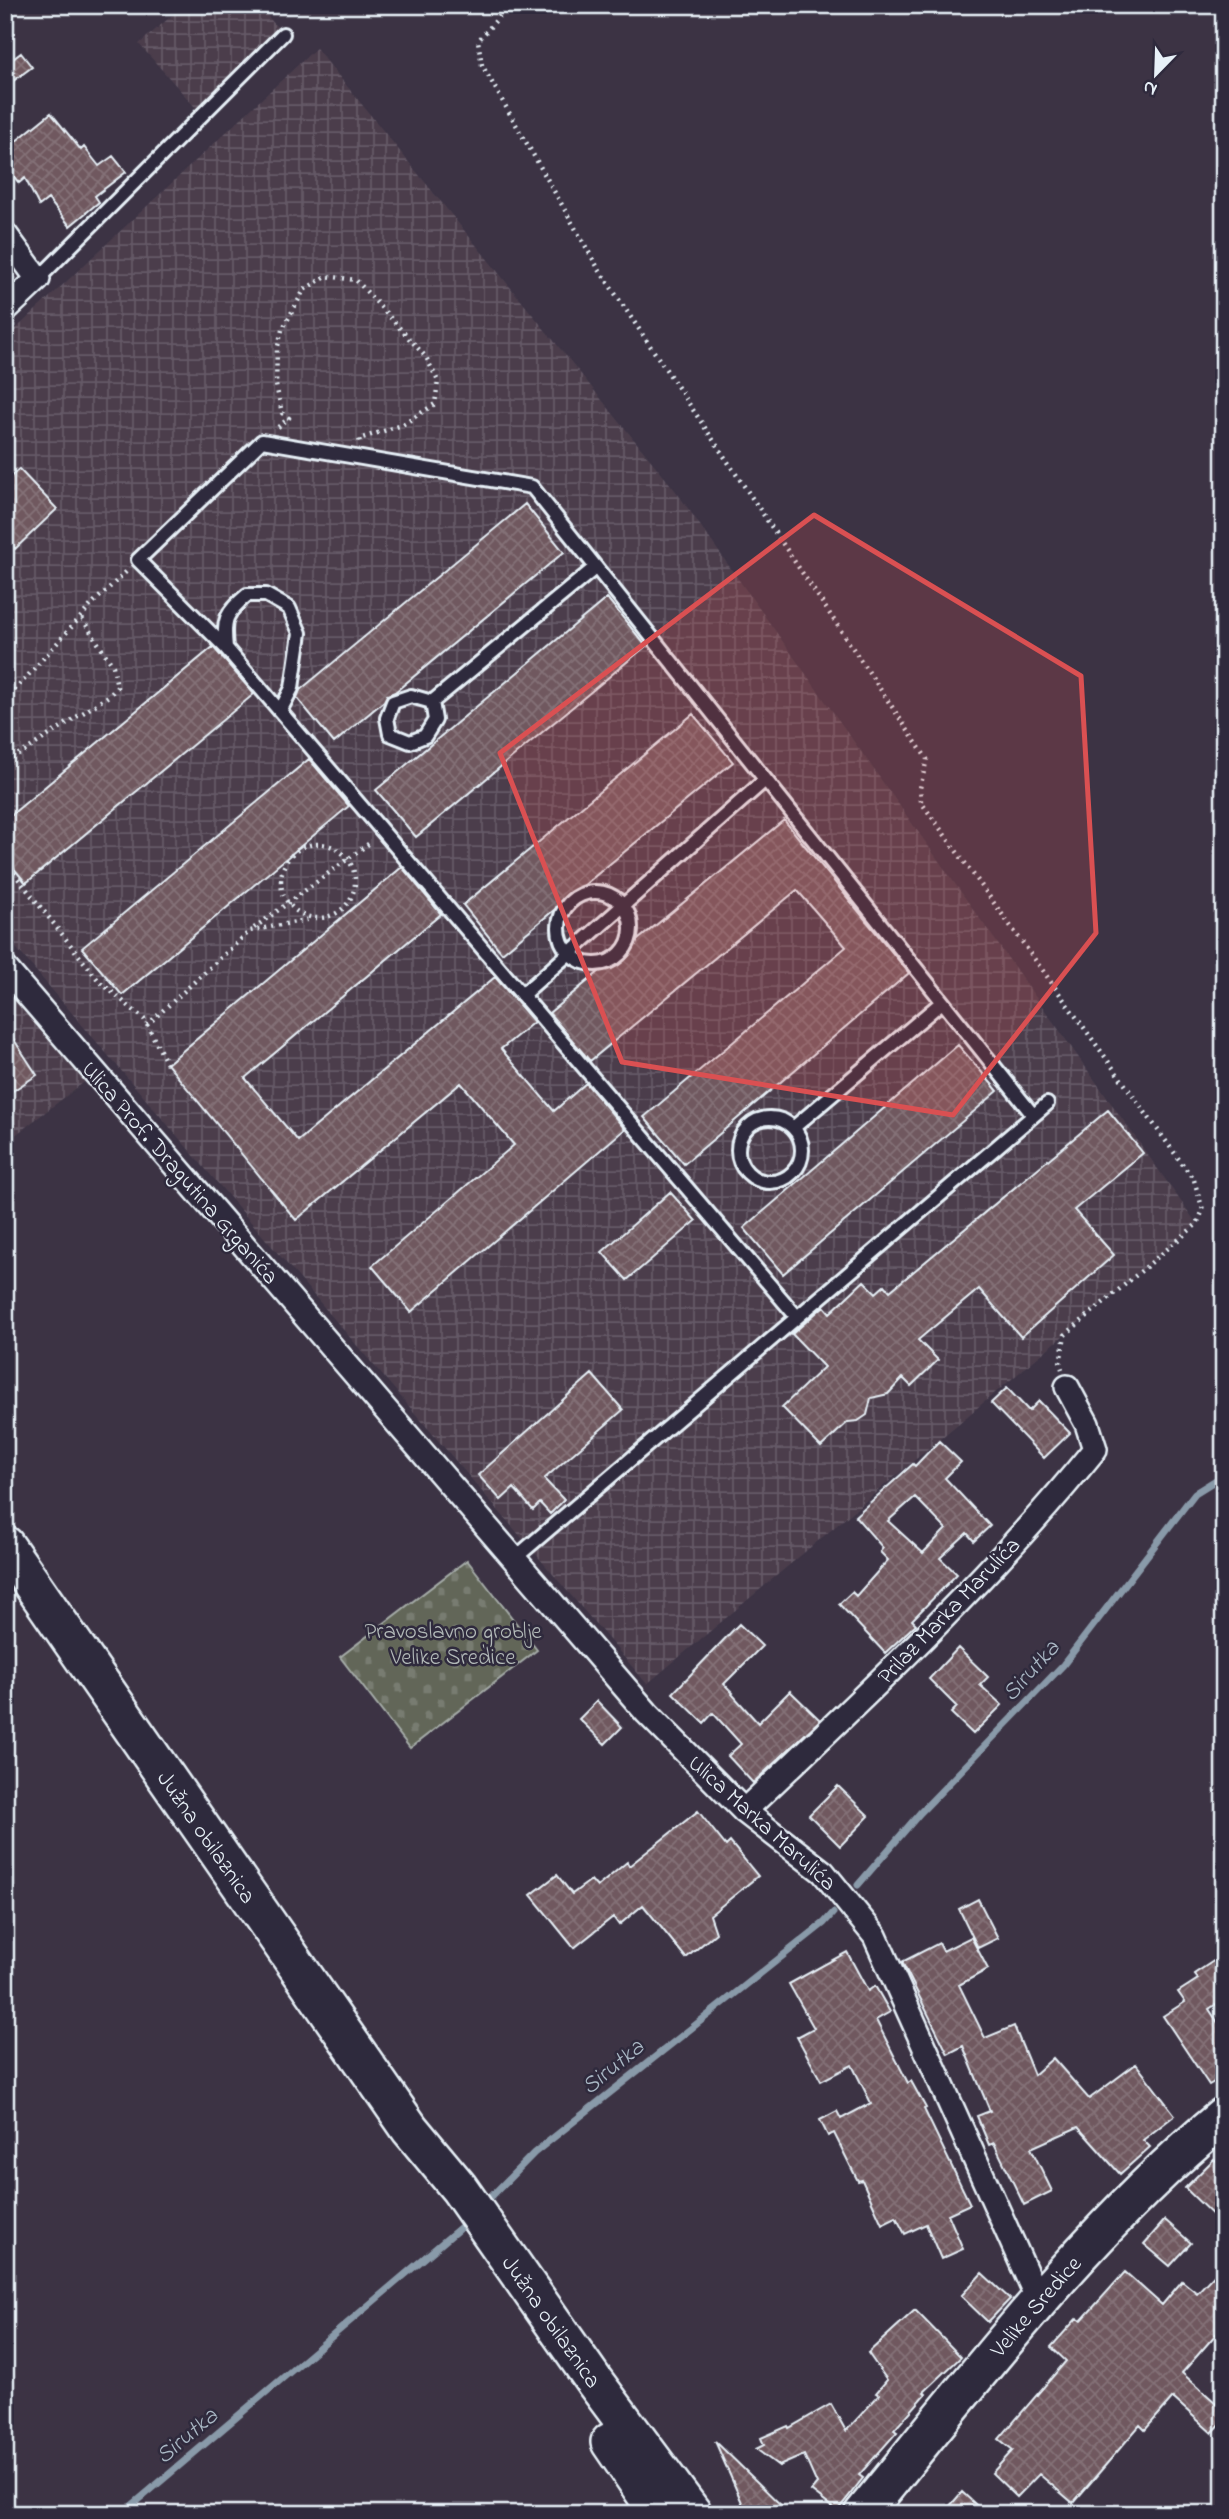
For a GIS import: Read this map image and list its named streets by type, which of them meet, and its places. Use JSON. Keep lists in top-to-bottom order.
{
  "streets": {
    "main road": ["Južna obilaznica", "Velike Sredice"],
    "street": ["Ulica Prof. Dragutina Grganića", "Prilaz Marka Marulića", "Ulica Marka Marulića"]
  },
  "crossings": [
    ["Ulica Prof. Dragutina Grganića", "Ulica Marka Marulića"],
    ["Prilaz Marka Marulića", "Ulica Marka Marulića"],
    ["Ulica Marka Marulića", "Velike Sredice"]
  ],
  "water": ["Sirutka"],
  "parks": ["Pravoslavno groblje Velike Sredice"],
  "north": "bottom left"
}
